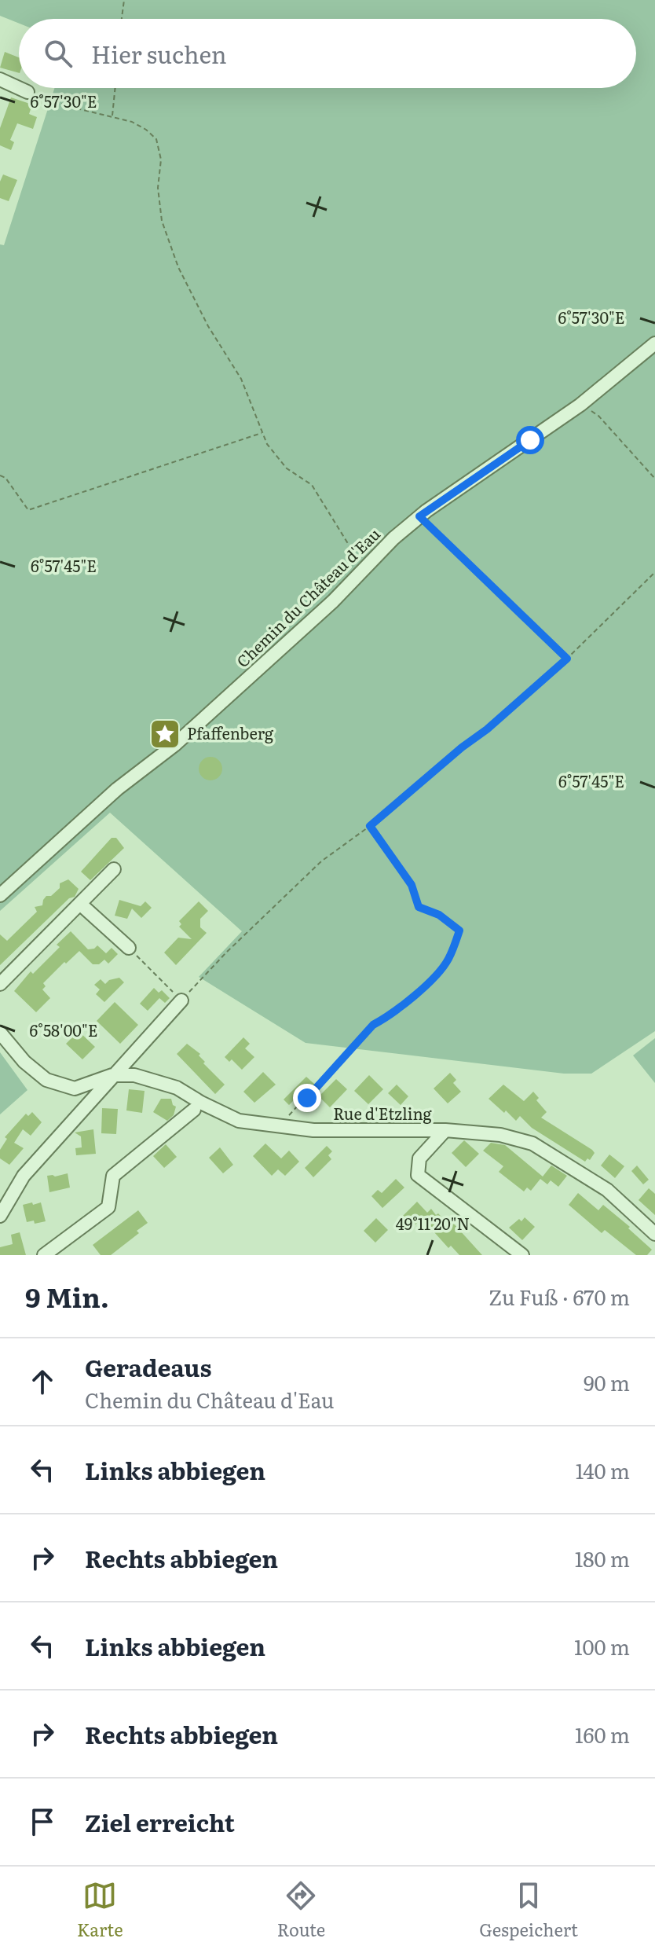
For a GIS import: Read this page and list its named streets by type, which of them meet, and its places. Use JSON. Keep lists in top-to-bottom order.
{
  "streets": {
    "street": ["Chemin du Château d'Eau", "Rue d'Etzling"]
  },
  "places": {
    "place": ["Pfaffenberg"]
  },
  "page": {
    "search": "Hier suchen",
    "heading": ["9 Min.", "Zu Fuß · 670 m"],
    "list": [
      ["Geradeaus", "Chemin du Château d'Eau", "90 m"],
      ["Links abbiegen", "140 m"],
      ["Rechts abbiegen", "180 m"],
      ["Links abbiegen", "100 m"],
      ["Rechts abbiegen", "160 m"],
      "Ziel erreicht"
    ],
    "nav": ["Karte", "Route", "Gespeichert"]
  },
  "coordinates": [
    "6°57'30\"E",
    "6°57'45\"E",
    "6°58'00\"E",
    "49°11'20\"N"
  ]
}
